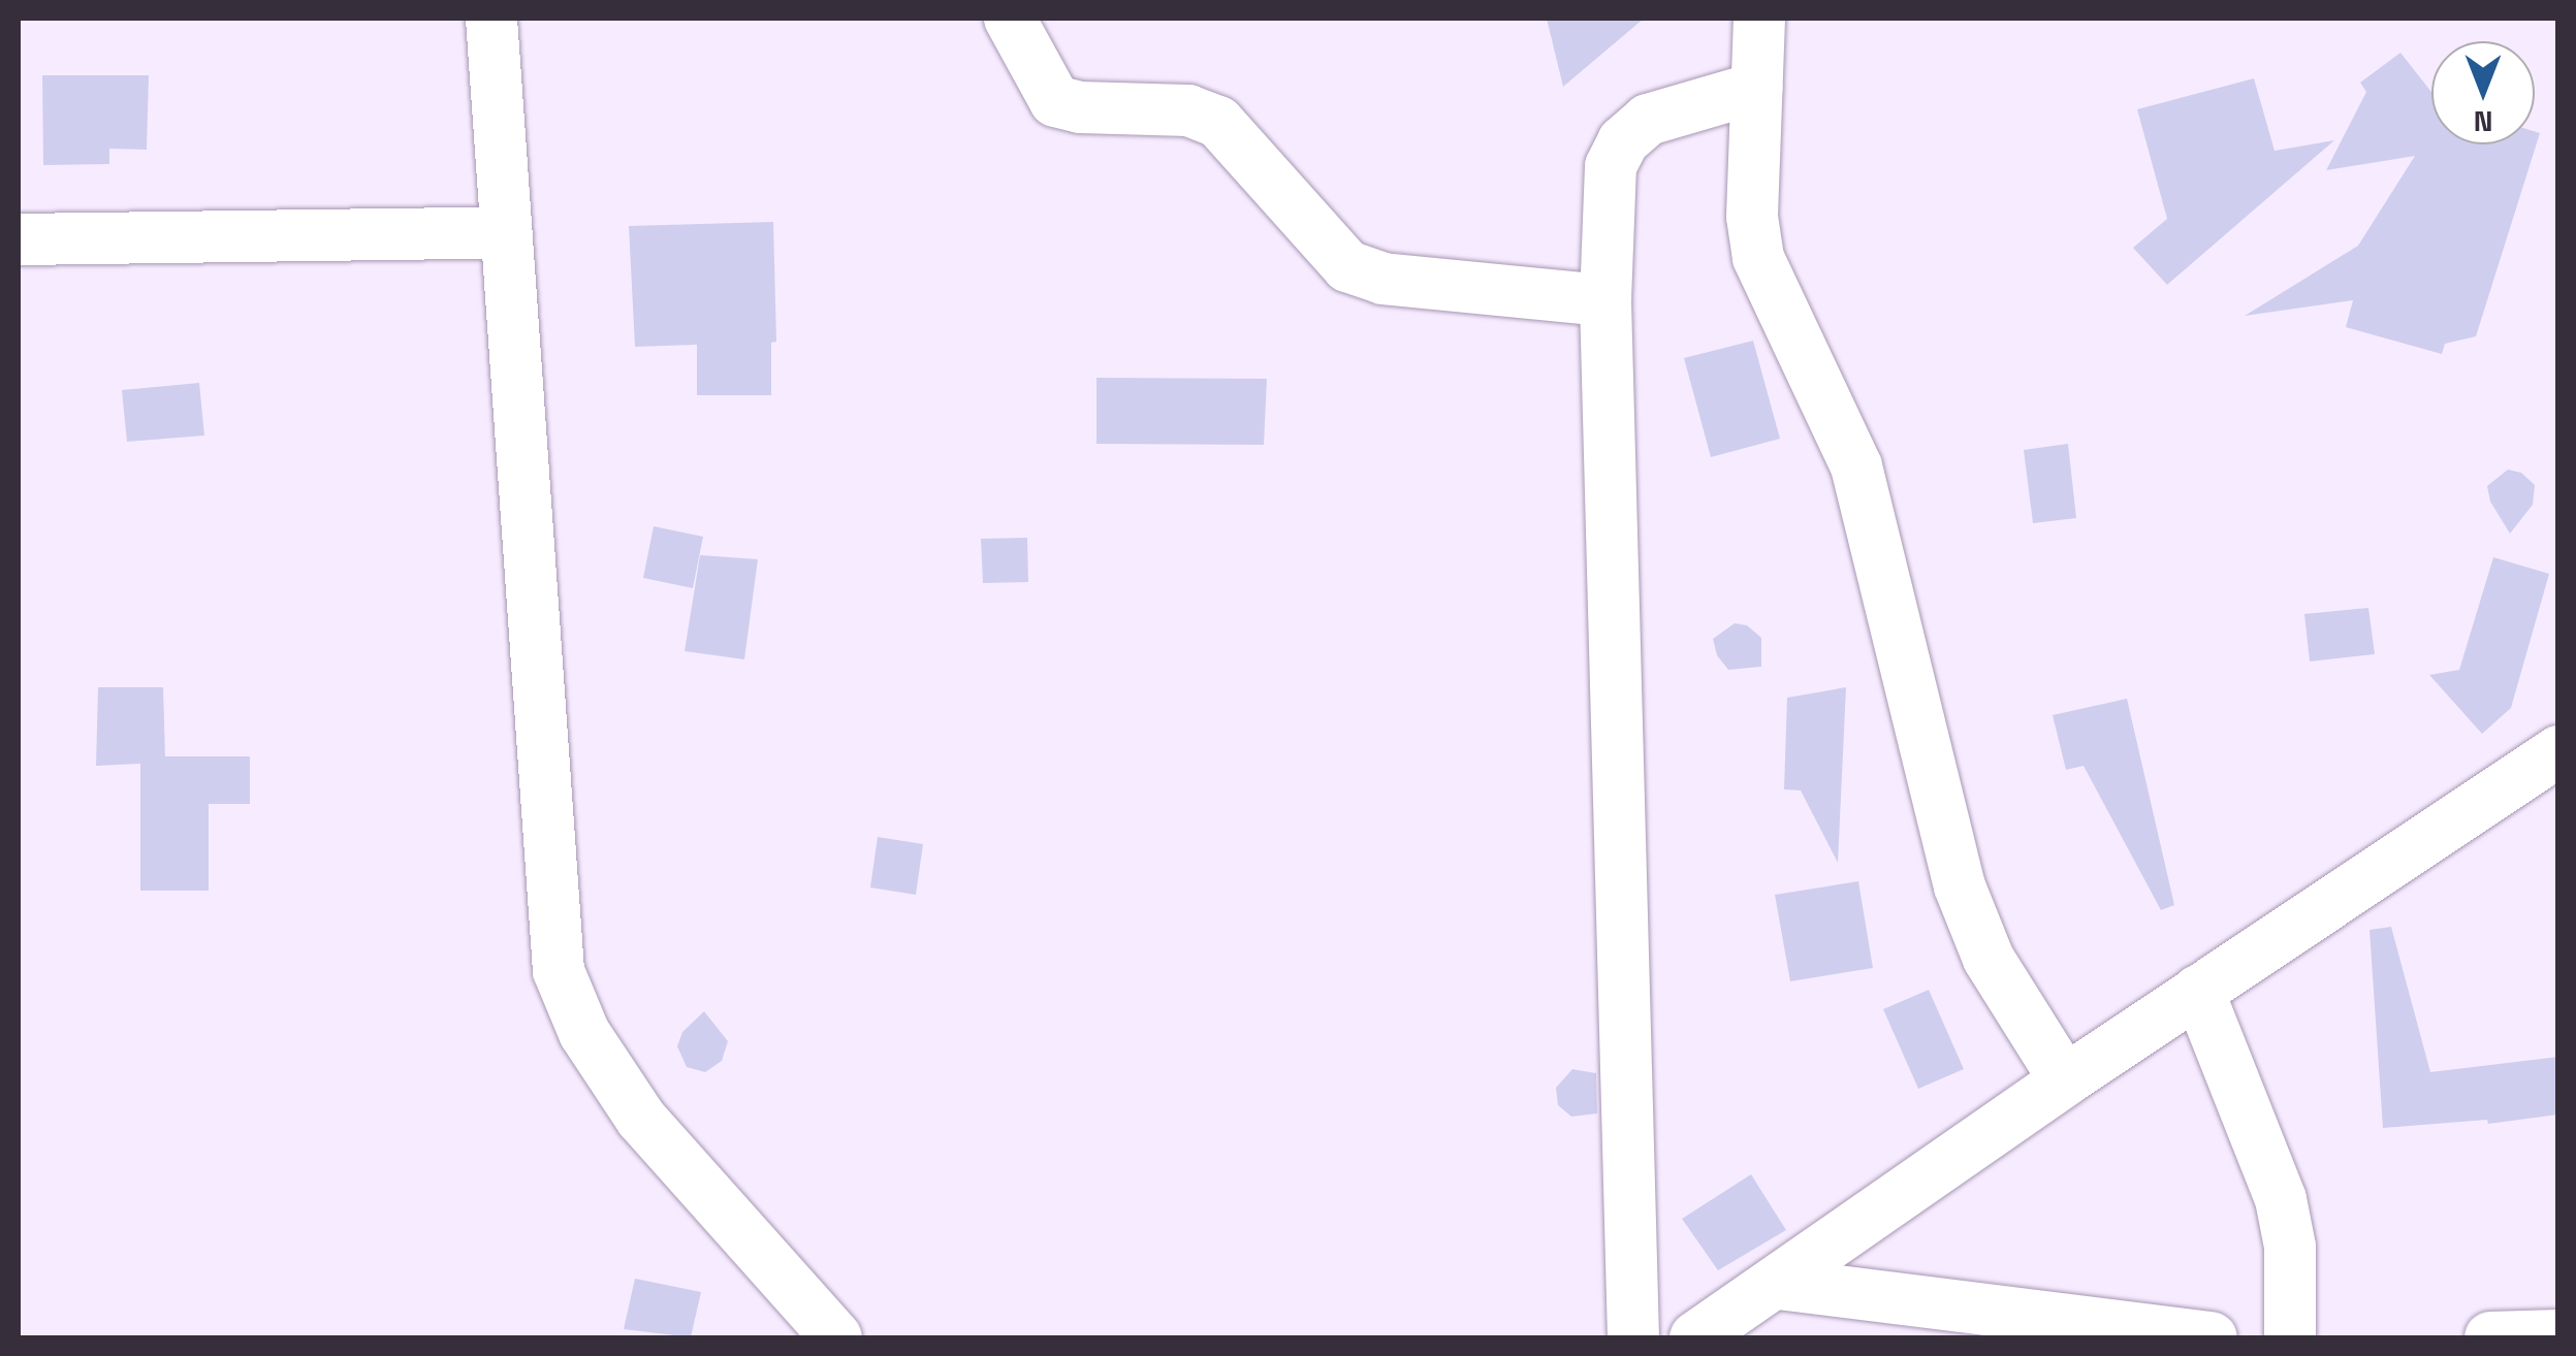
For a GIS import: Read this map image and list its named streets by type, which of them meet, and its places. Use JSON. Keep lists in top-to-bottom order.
{
  "north": "bottom"
}
